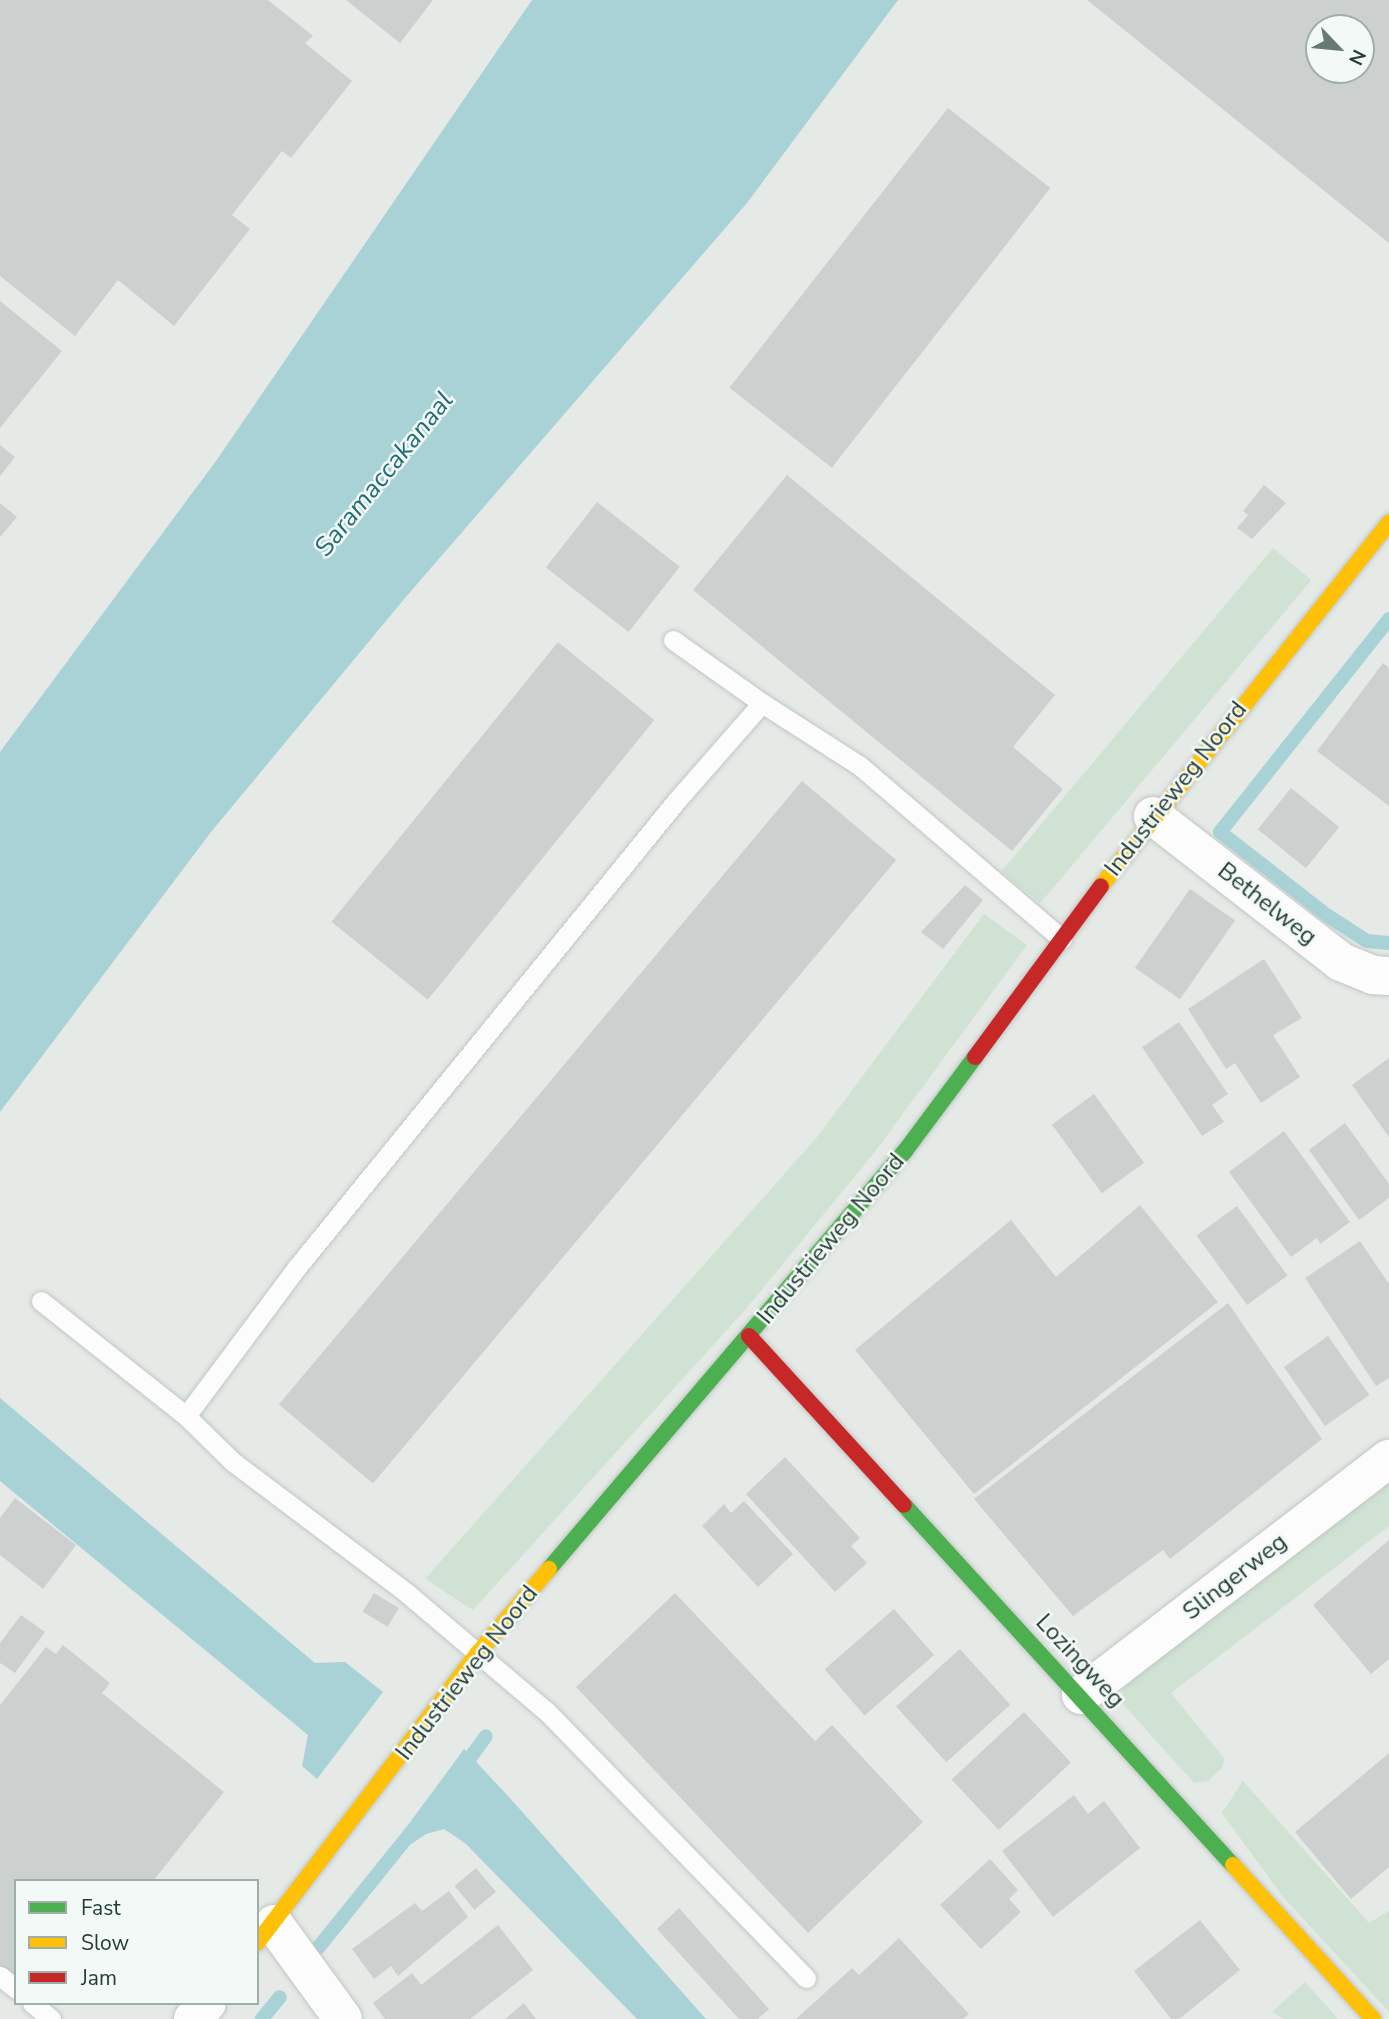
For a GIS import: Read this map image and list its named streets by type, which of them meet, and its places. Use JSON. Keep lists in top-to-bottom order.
{
  "streets": {
    "street": [
      "Industrieweg Noord",
      "Bethelweg",
      "Slingerweg",
      "Lozingweg"
    ]
  },
  "crossings": [
    ["Industrieweg Noord", "Bethelweg"],
    ["Industrieweg Noord", "Lozingweg"],
    ["Slingerweg", "Lozingweg"]
  ],
  "water": ["Saramaccakanaal"],
  "legend": ["Fast", "Slow", "Jam"],
  "north": "bottom right"
}
